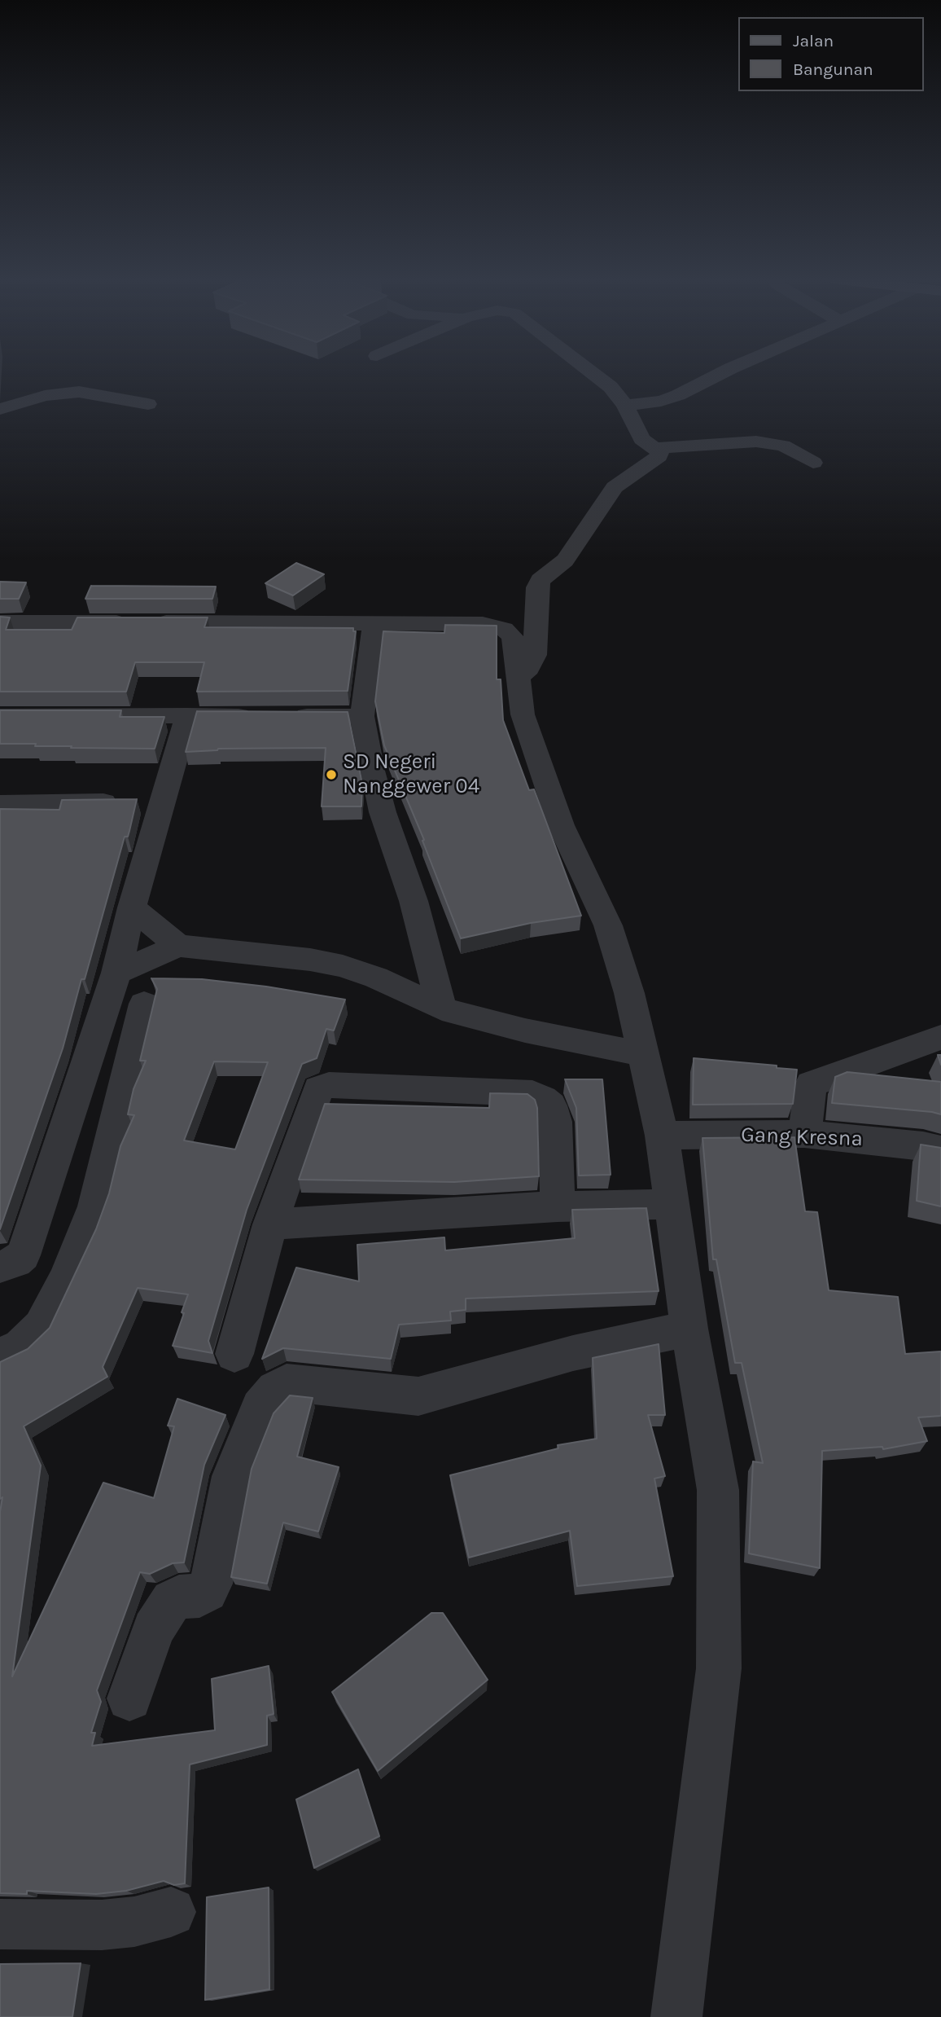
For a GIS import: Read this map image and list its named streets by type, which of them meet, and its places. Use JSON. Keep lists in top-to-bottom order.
{
  "streets": {
    "street": ["Gang Kresna"]
  },
  "places": ["SD Negeri Nanggewer 04"],
  "legend": ["Jalan", "Bangunan"]
}
